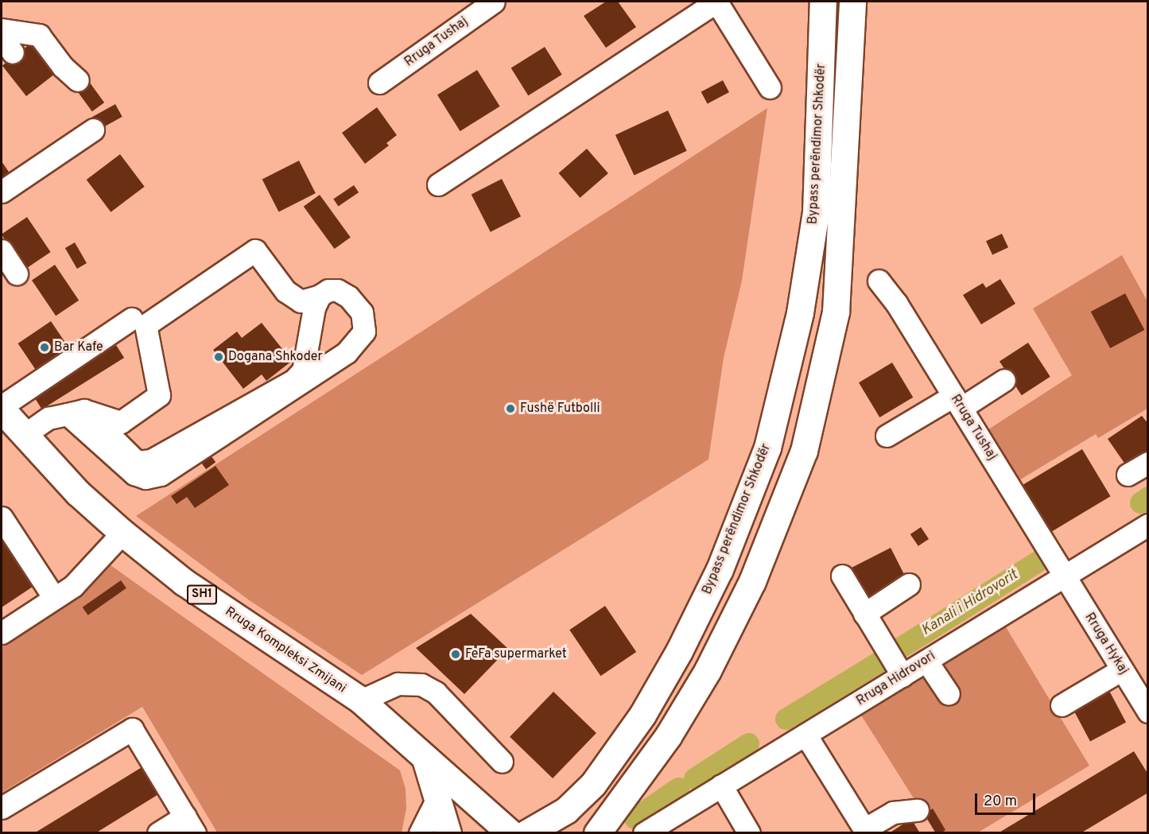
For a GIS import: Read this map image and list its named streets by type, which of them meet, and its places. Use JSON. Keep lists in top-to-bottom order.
{
  "streets": {
    "main road": ["Bypass perëndimor Shkodër", "SH1", "Rruga Kompleksi Zmijani"],
    "street": ["Rruga Tushaj", "Rruga Hykaj", "Rruga Hidrovori"]
  },
  "crossings": [
    ["Rruga Tushaj", "Rruga Hykaj"],
    ["Rruga Tushaj", "Rruga Hidrovori"],
    ["Rruga Hykaj", "Rruga Hidrovori"]
  ],
  "water": ["Kanali i Hidrovorit"],
  "places": [
    "Bar Kafe",
    "Dogana Shkoder",
    "Fushë Futbolli",
    "FeFa supermarket"
  ],
  "scale_bar": "20 m"
}
